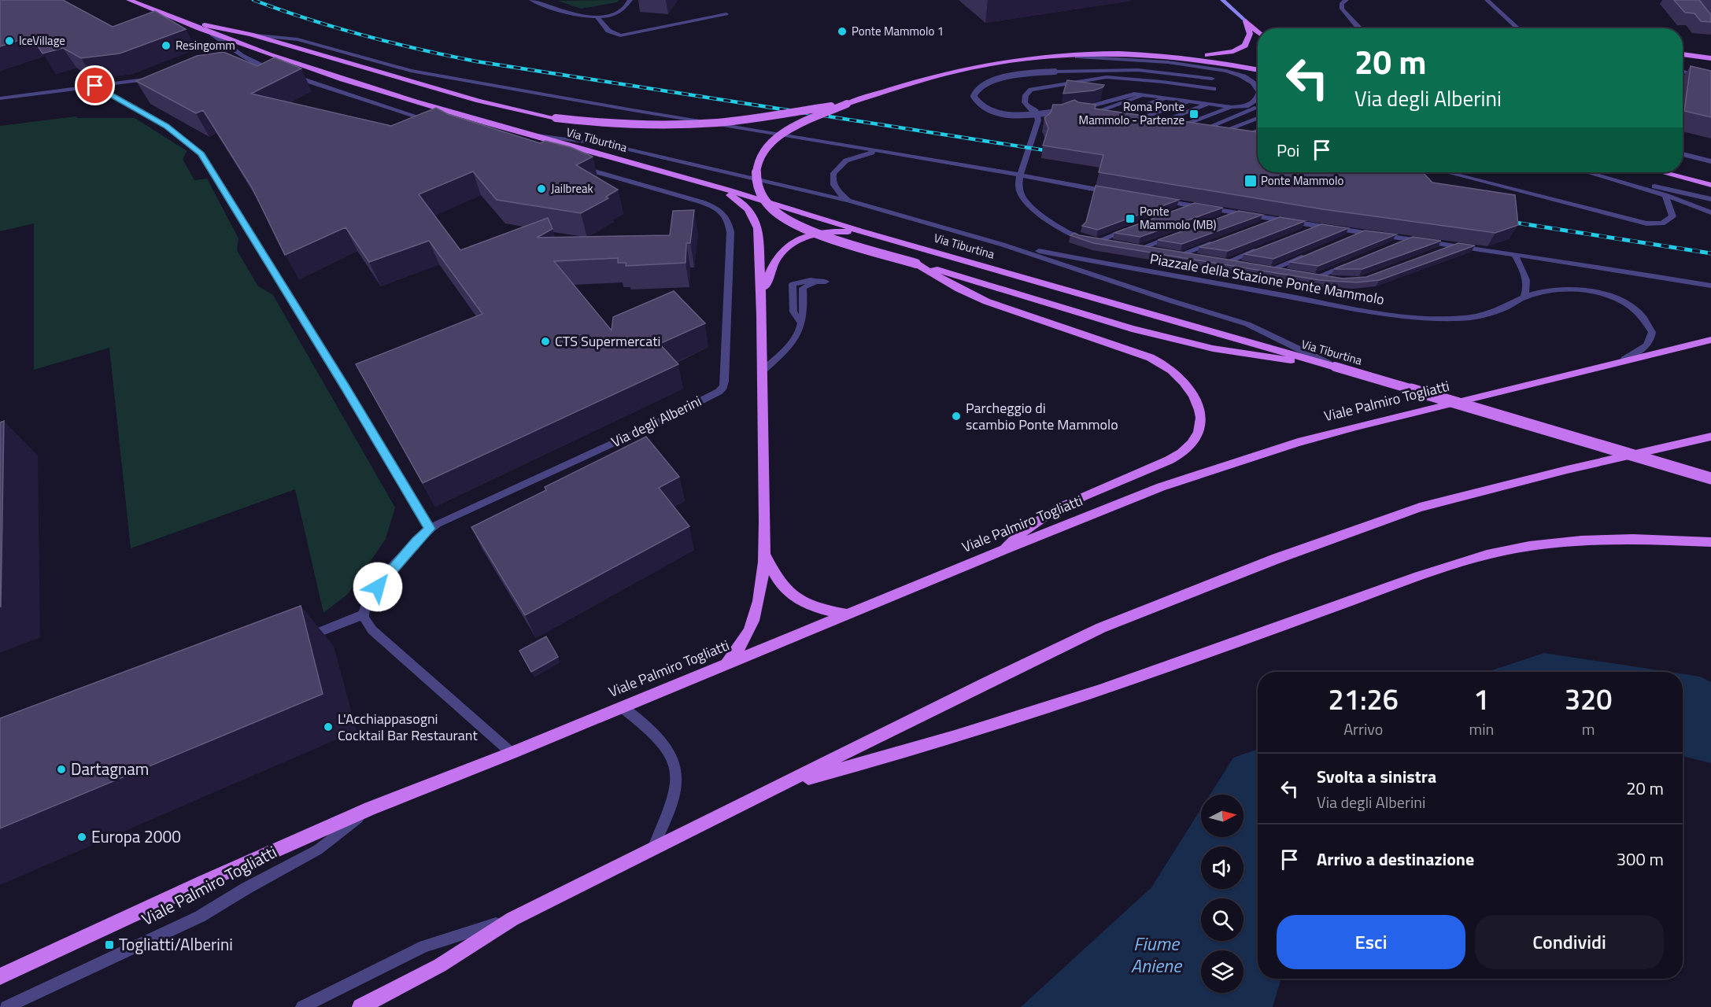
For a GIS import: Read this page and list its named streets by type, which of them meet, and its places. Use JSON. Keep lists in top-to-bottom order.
{
  "streets": {
    "main road": ["Via Tiburtina", "Viale Palmiro Togliatti"],
    "street": ["Piazzale della Stazione Ponte Mammolo", "Via degli Alberini"]
  },
  "crossings": [
    ["Piazzale della Stazione Ponte Mammolo", "Viale Palmiro Togliatti"]
  ],
  "water": ["Fiume Aniene"],
  "places": {
    "other": [
      "Ponte Mammolo 1",
      "IceVillage",
      "Resingomm",
      "Jailbreak",
      "CTS Supermercati",
      "Parcheggio di scambio Ponte Mammolo",
      "L'Acchiappasogni Cocktail Bar Restaurant",
      "Dartagnam",
      "Europa 2000"
    ],
    "transit": [
      "Roma Ponte Mammolo - Partenze",
      "Ponte Mammolo",
      "Ponte Mammolo (MB)",
      "Togliatti/Alberini"
    ]
  },
  "north": "right",
  "page": {
    "turn": ["20 m", "Via degli Alberini"],
    "then": "Poi",
    "eta": [
      "21:26",
      "Arrivo",
      "1",
      "min",
      "320",
      "m"
    ],
    "list": [
      {
        "name": "Svolta a sinistra",
        "note": "Via degli Alberini",
        "value": "20 m"
      },
      {
        "name": "Arrivo a destinazione",
        "value": "300 m"
      }
    ],
    "buttons": ["Esci", "Condividi"]
  }
}
